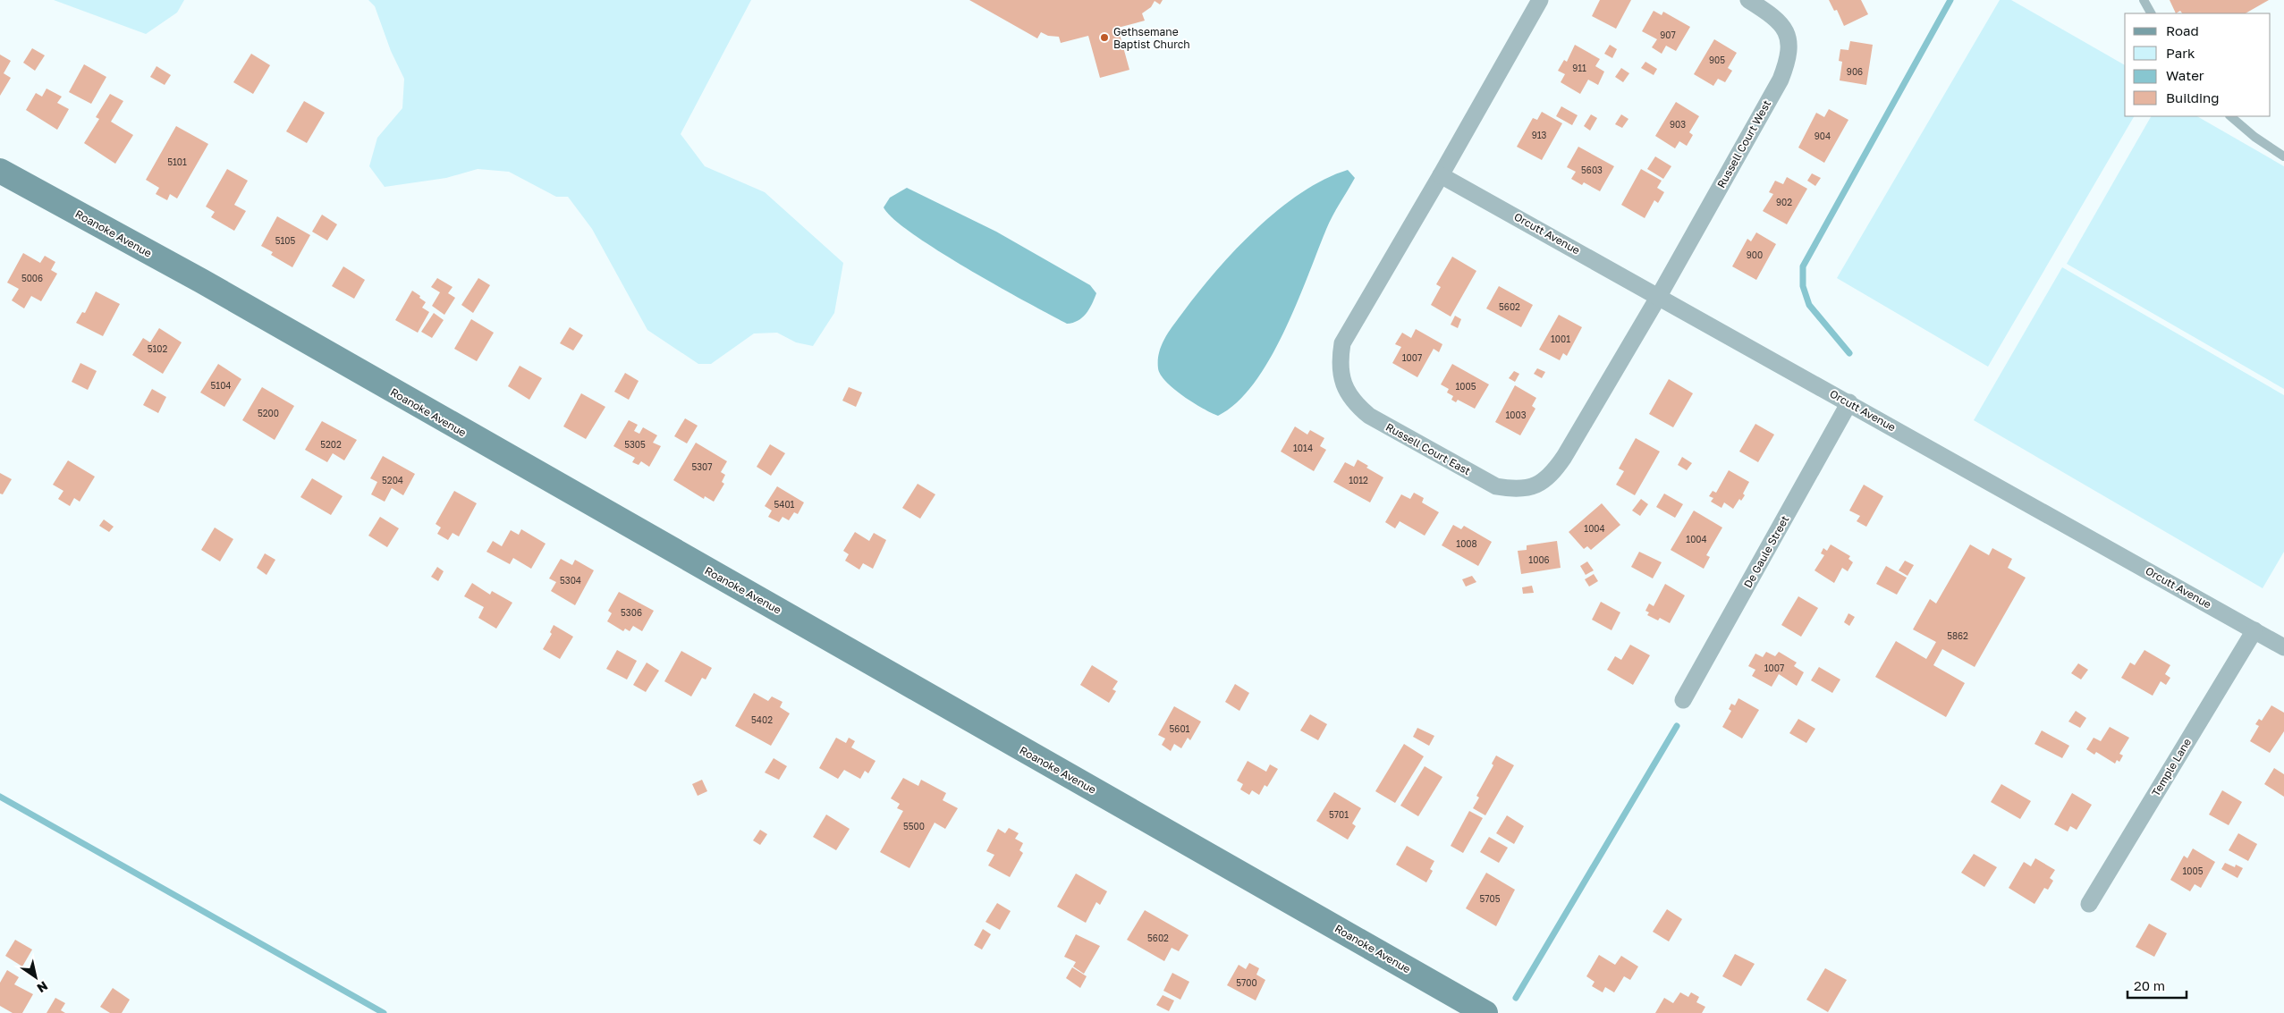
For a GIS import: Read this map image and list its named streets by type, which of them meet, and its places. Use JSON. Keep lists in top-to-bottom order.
{
  "streets": {
    "street": [
      "Russell Court West",
      "Roanoke Avenue",
      "Orcutt Avenue",
      "Russell Court East",
      "De Gaule Street",
      "Temple Lane"
    ]
  },
  "crossings": [
    ["Russell Court West", "Orcutt Avenue"],
    ["Russell Court West", "Russell Court East"],
    ["Orcutt Avenue", "Russell Court East"],
    ["Orcutt Avenue", "De Gaule Street"],
    ["Orcutt Avenue", "Temple Lane"]
  ],
  "places": ["Gethsemane Baptist Church"],
  "house_numbers": [
    "907",
    "905",
    "911",
    "906",
    "903",
    "913",
    "904",
    "5101",
    "5603",
    "902",
    "5105",
    "900",
    "5006",
    "5602",
    "1001",
    "5102",
    "1007",
    "5104",
    "1005",
    "5200",
    "1003",
    "5202",
    "5305",
    "1014",
    "5307",
    "5204",
    "1012",
    "5401",
    "1004",
    "1004",
    "1008",
    "1006",
    "5304",
    "5306",
    "5862",
    "1007",
    "5402",
    "5601",
    "5701",
    "5500",
    "1005",
    "5705",
    "5602",
    "5700"
  ],
  "legend": [
    "Road",
    "Park",
    "Water",
    "Building"
  ],
  "scale_bar": "20 m",
  "north": "bottom right"
}
